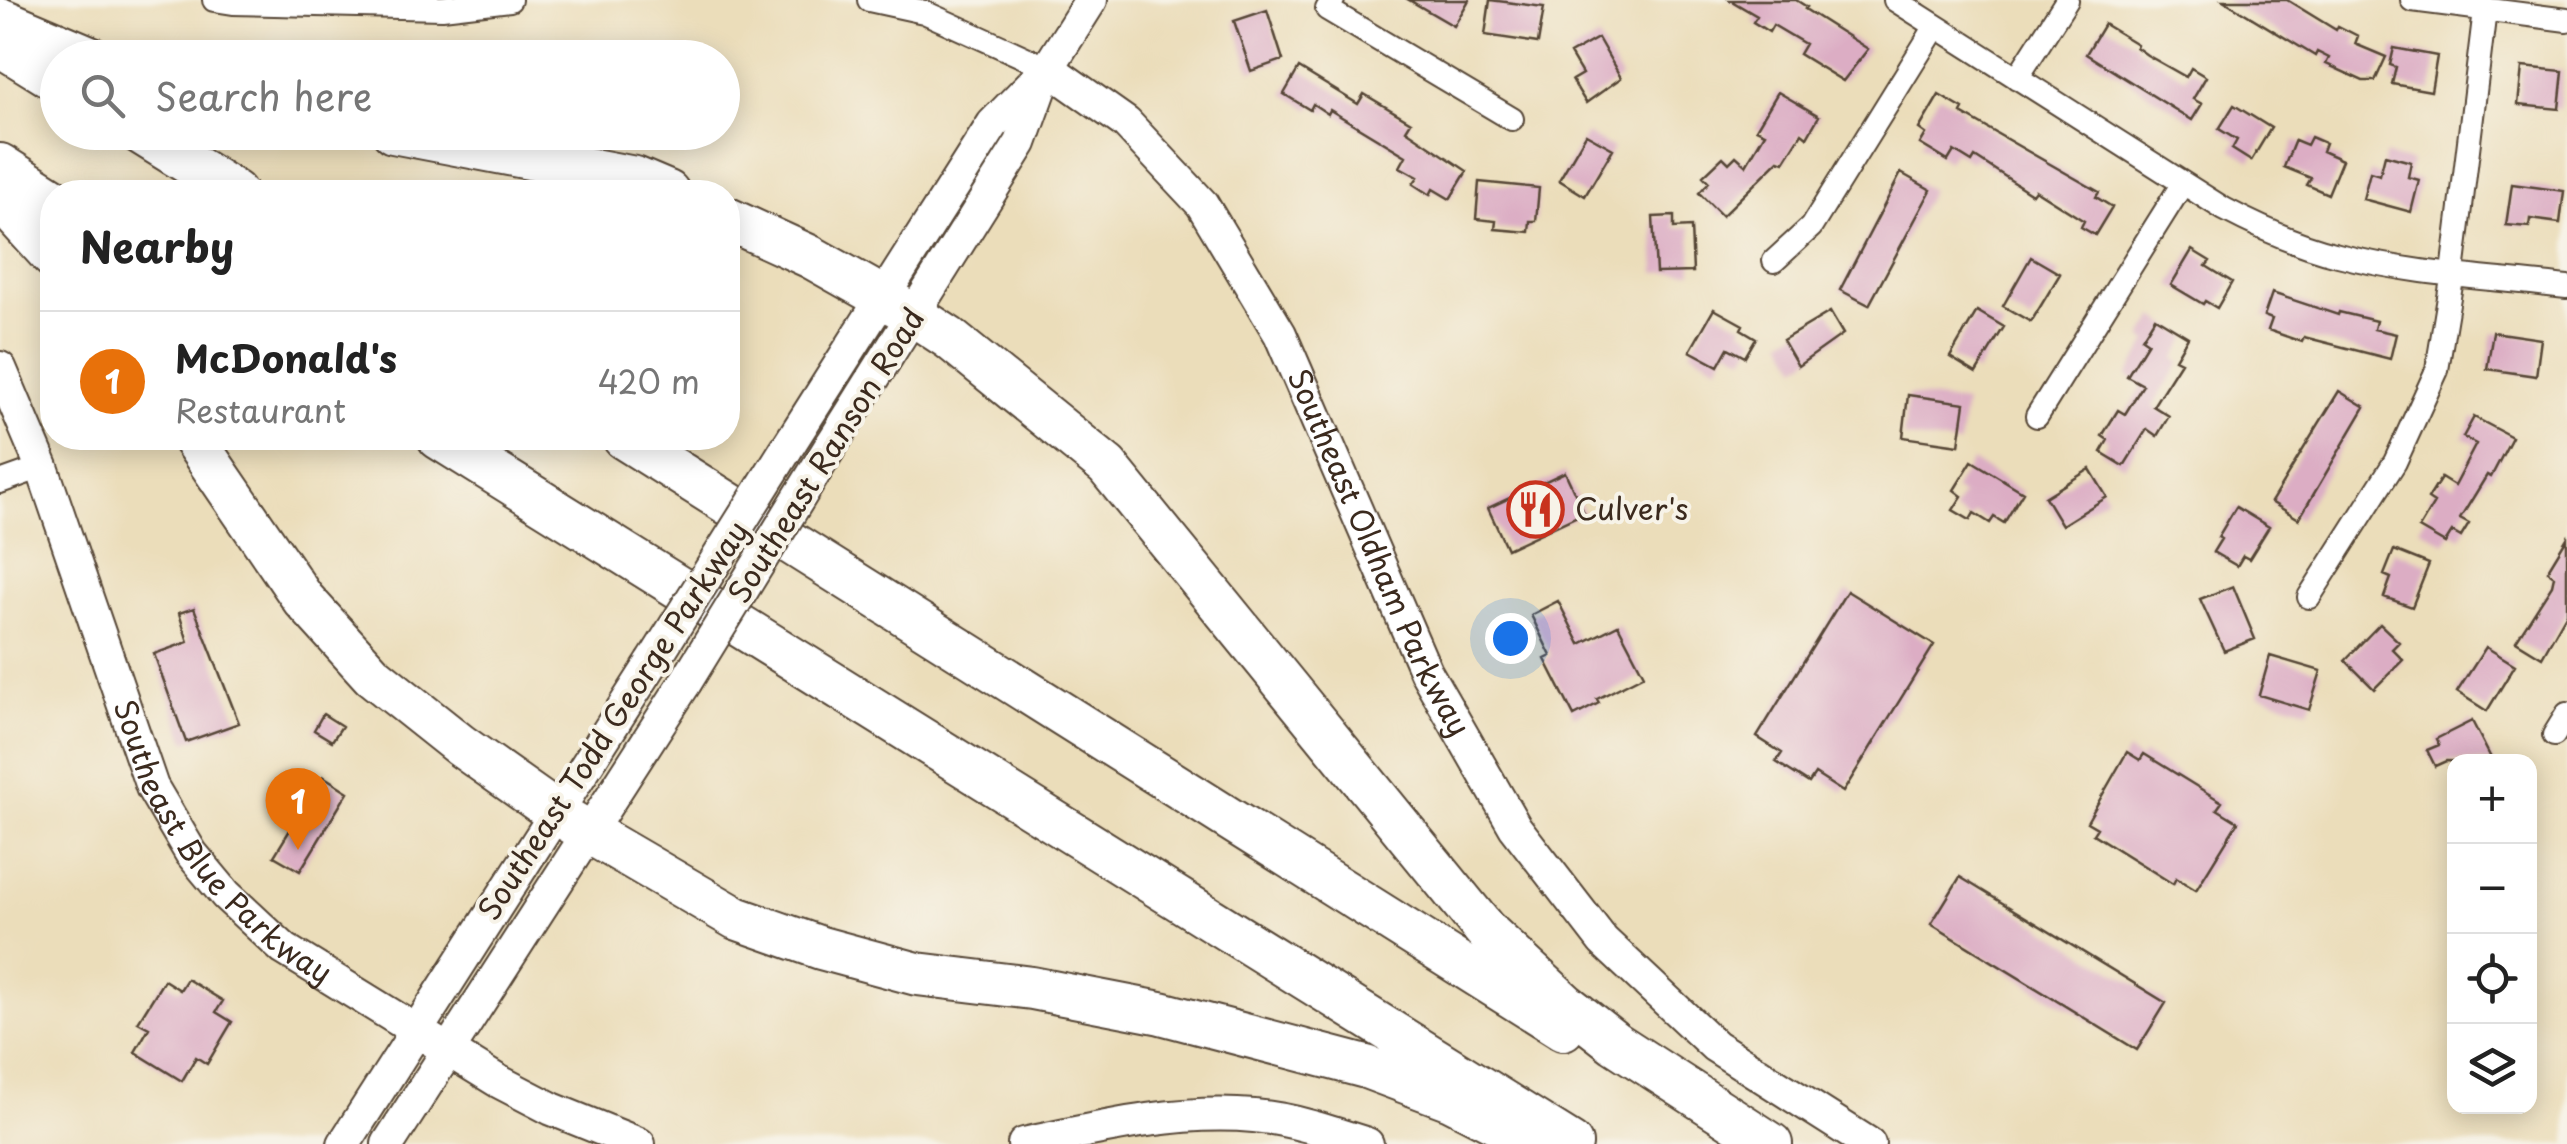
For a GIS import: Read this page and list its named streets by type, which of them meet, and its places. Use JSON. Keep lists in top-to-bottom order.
{
  "streets": {
    "street": [
      "Southeast Ranson Road",
      "Southeast Oldham Parkway",
      "Southeast Todd George Parkway",
      "Southeast Blue Parkway"
    ]
  },
  "crossings": [
    ["Southeast Ranson Road", "Southeast Oldham Parkway"],
    ["Southeast Ranson Road", "Southeast Todd George Parkway"],
    ["Southeast Todd George Parkway", "Southeast Blue Parkway"]
  ],
  "places": {
    "restaurant": ["Culver's"]
  },
  "page": {
    "search": "Search here",
    "heading": "Nearby",
    "list": [
      {
        "mark": "1",
        "name": "McDonald's",
        "note": "Restaurant",
        "value": "420 m"
      }
    ],
    "map_buttons": ["+", "−"],
    "pins": "1"
  }
}
